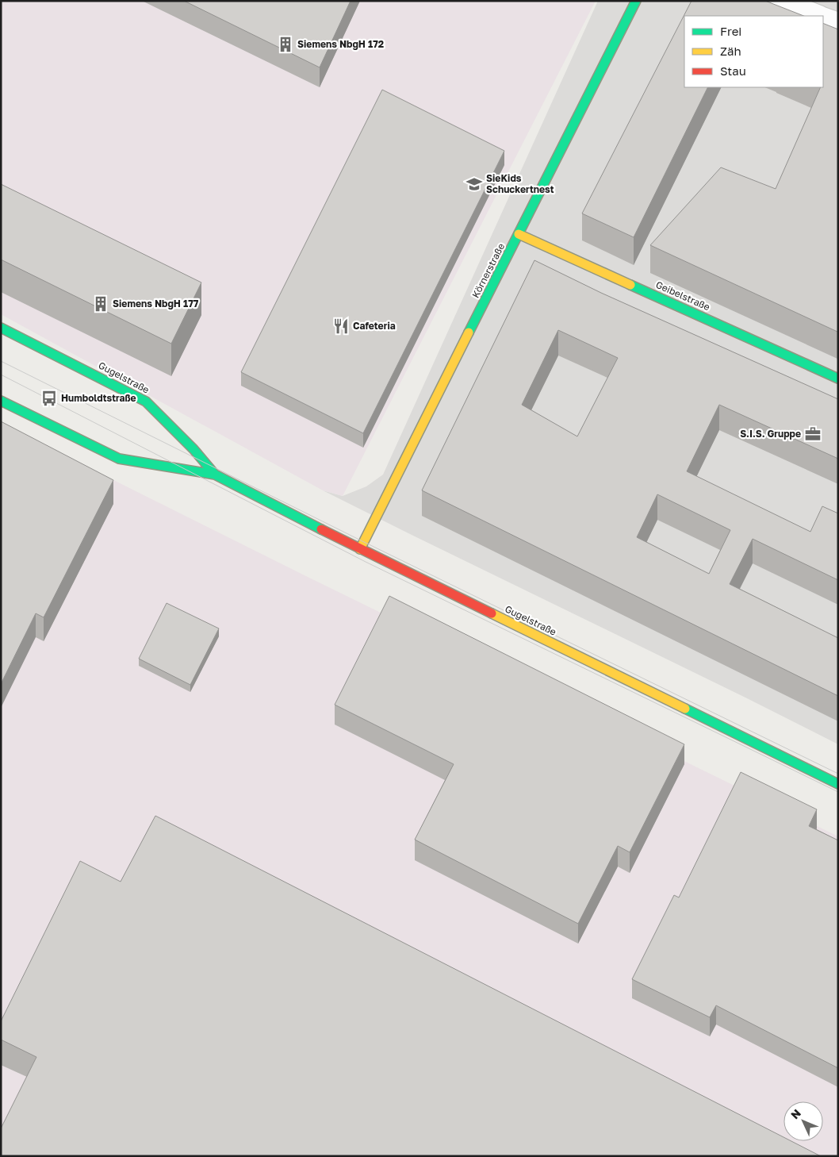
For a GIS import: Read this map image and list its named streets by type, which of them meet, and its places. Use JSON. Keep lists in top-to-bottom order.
{
  "streets": {
    "street": ["Körnerstraße", "Geibelstraße", "Gugelstraße"]
  },
  "crossings": [
    ["Körnerstraße", "Geibelstraße"],
    ["Körnerstraße", "Gugelstraße"]
  ],
  "places": {
    "building": ["Siemens NbgH 172", "Siemens NbgH 177"],
    "school or university": ["SieKids Schuckertnest"],
    "restaurant": ["Cafeteria"],
    "bus stop": ["Humboldtstraße"],
    "office": ["S.I.S. Gruppe"]
  },
  "legend": ["Frei", "Zäh", "Stau"],
  "north": "top left"
}
